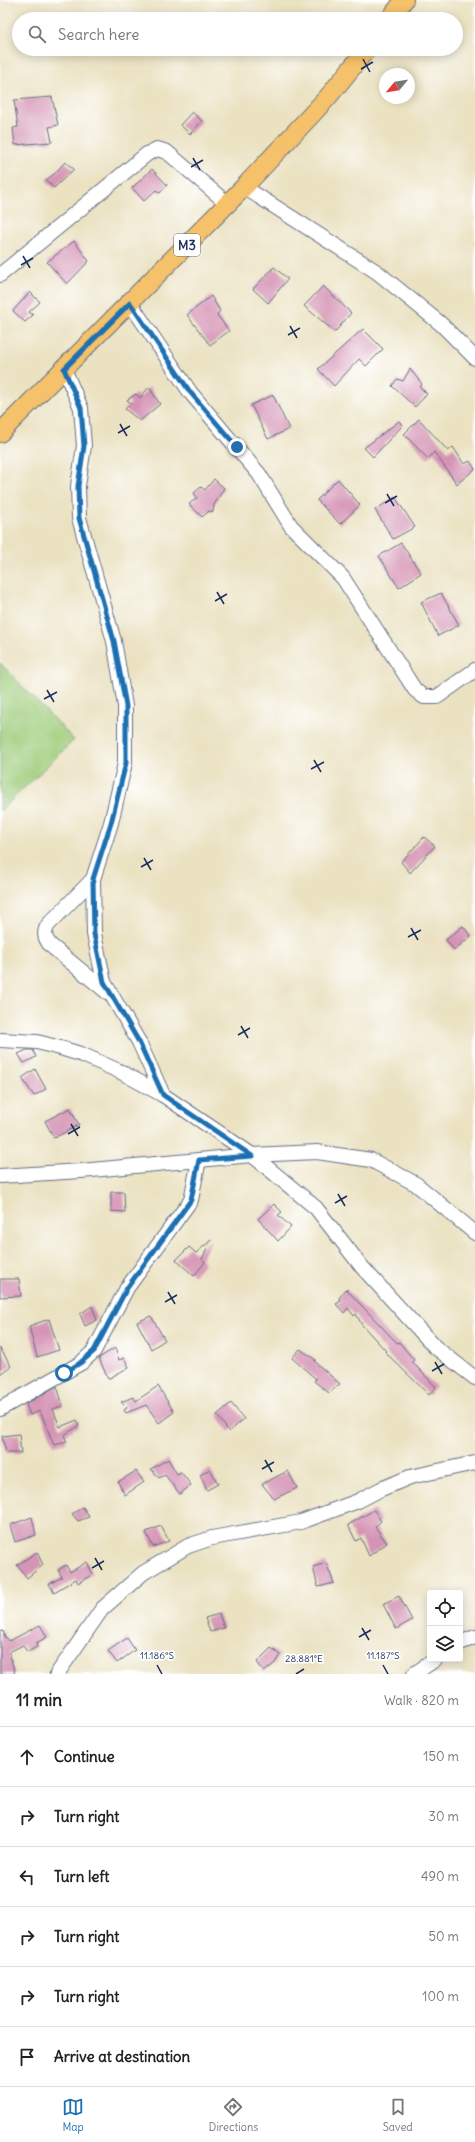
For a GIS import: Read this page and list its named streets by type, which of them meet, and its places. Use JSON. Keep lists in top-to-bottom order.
{
  "streets": {
    "main road": ["M3"]
  },
  "north": "bottom left",
  "page": {
    "search": "Search here",
    "heading": ["11 min", "Walk · 820 m"],
    "list": [
      ["Continue", "150 m"],
      ["Turn right", "30 m"],
      ["Turn left", "490 m"],
      ["Turn right", "50 m"],
      ["Turn right", "100 m"],
      "Arrive at destination"
    ],
    "nav": ["Map", "Directions", "Saved"]
  },
  "coordinates": ["11.186°S", "11.187°S", "28.881°E"]
}
